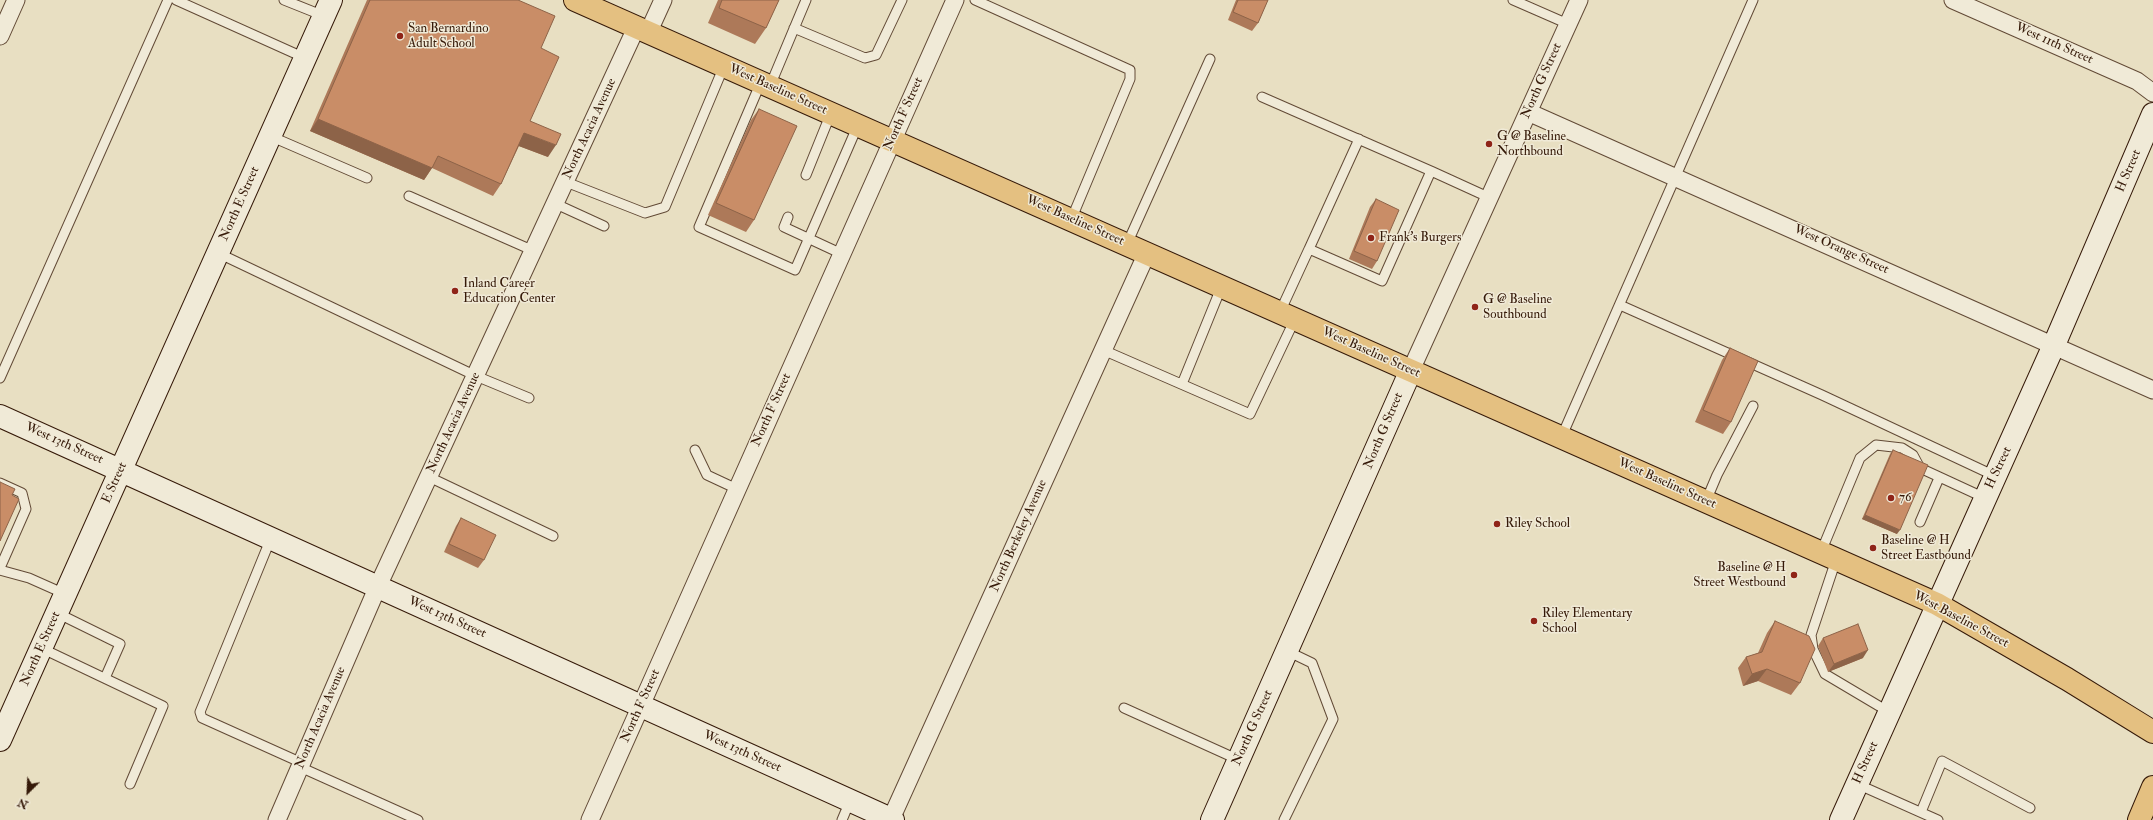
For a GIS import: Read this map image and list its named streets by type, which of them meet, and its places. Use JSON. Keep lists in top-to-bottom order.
{
  "streets": {
    "main road": ["West Baseline Street"],
    "street": [
      "West 11th Street",
      "North G Street",
      "North F Street",
      "North Acacia Avenue",
      "H Street",
      "North E Street",
      "West Orange Street",
      "West 13th Street",
      "E Street",
      "North Berkeley Avenue"
    ]
  },
  "crossings": [
    ["North G Street", "West Baseline Street"],
    ["North G Street", "West Orange Street"],
    ["West Baseline Street", "North F Street"],
    ["West Baseline Street", "North Acacia Avenue"],
    ["West Baseline Street", "H Street"],
    ["West Baseline Street", "North Berkeley Avenue"],
    ["North F Street", "West 13th Street"],
    ["North Acacia Avenue", "West 13th Street"],
    ["H Street", "West Orange Street"],
    ["North E Street", "E Street"],
    ["West 13th Street", "E Street"],
    ["West 13th Street", "North Berkeley Avenue"]
  ],
  "places": [
    "San Bernardino Adult School",
    "G @ Baseline Northbound",
    "Frank's Burgers",
    "Inland Career Education Center",
    "G @ Baseline Southbound",
    "76",
    "Riley School",
    "Baseline @ H Street Eastbound",
    "Baseline @ H Street Westbound",
    "Riley Elementary School"
  ],
  "north": "bottom left"
}
